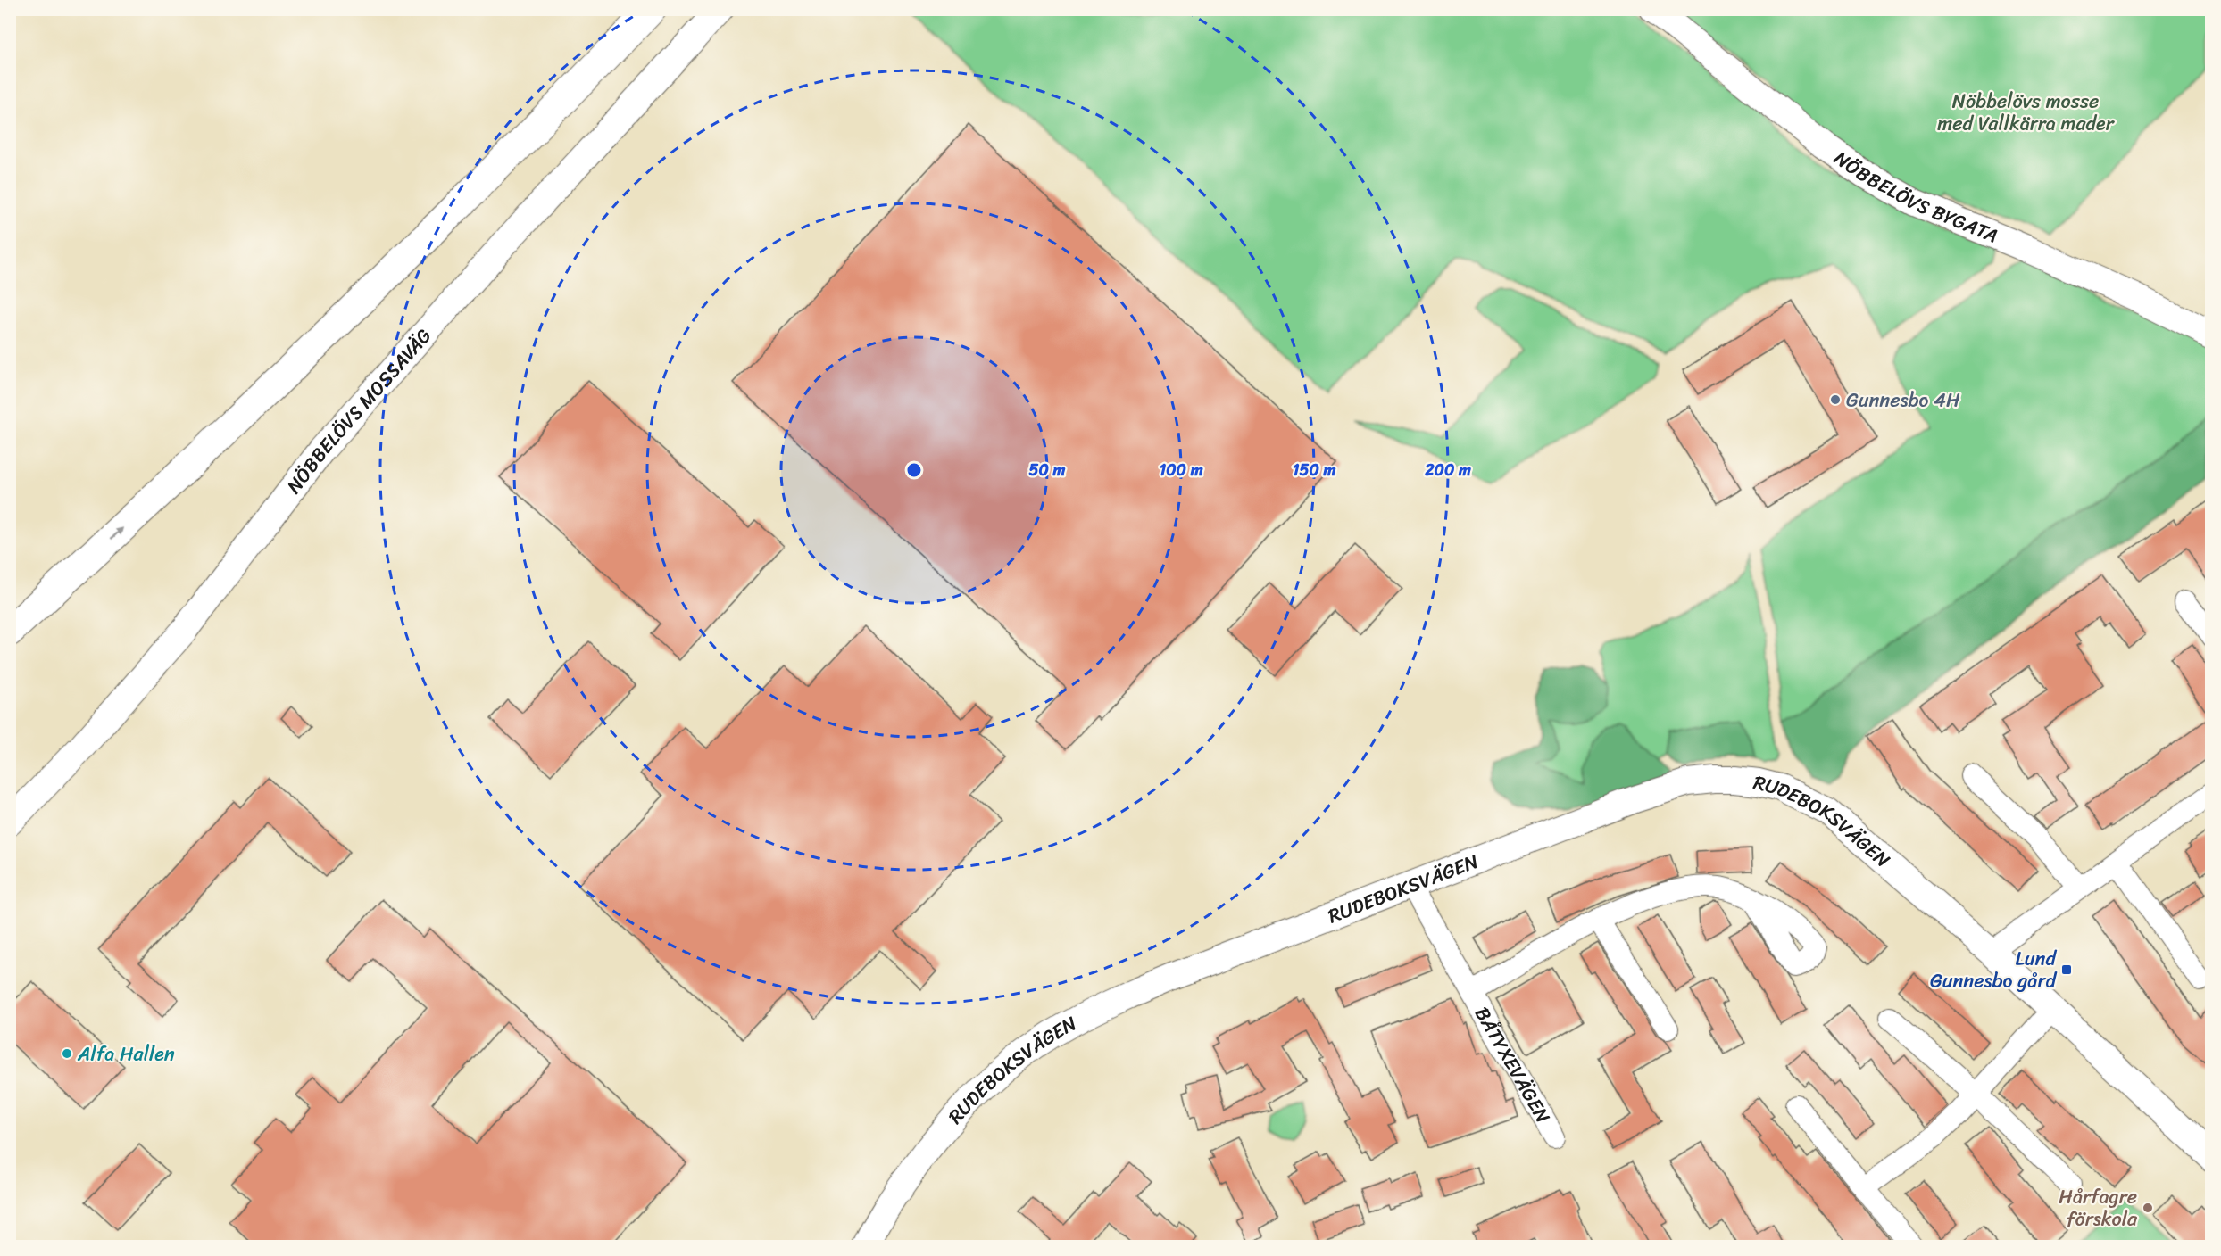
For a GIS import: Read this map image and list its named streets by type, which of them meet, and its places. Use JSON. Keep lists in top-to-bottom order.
{
  "streets": {
    "street": [
      "NÖBBELÖVS BYGATA",
      "NÖBBELÖVS MOSSAVÄG",
      "RUDEBOKSVÄGEN",
      "BÅTYXEVÄGEN"
    ]
  },
  "crossings": [
    ["RUDEBOKSVÄGEN", "BÅTYXEVÄGEN"]
  ],
  "parks": ["Nöbbelövs mosse med Vallkärra mader"],
  "places": {
    "other": ["Gunnesbo 4H", "Alfa Hallen", "Hårfagre förskola"],
    "transit": ["Lund Gunnesbo gård"]
  },
  "rings": [
    "50 m",
    "100 m",
    "150 m",
    "200 m"
  ]
}
